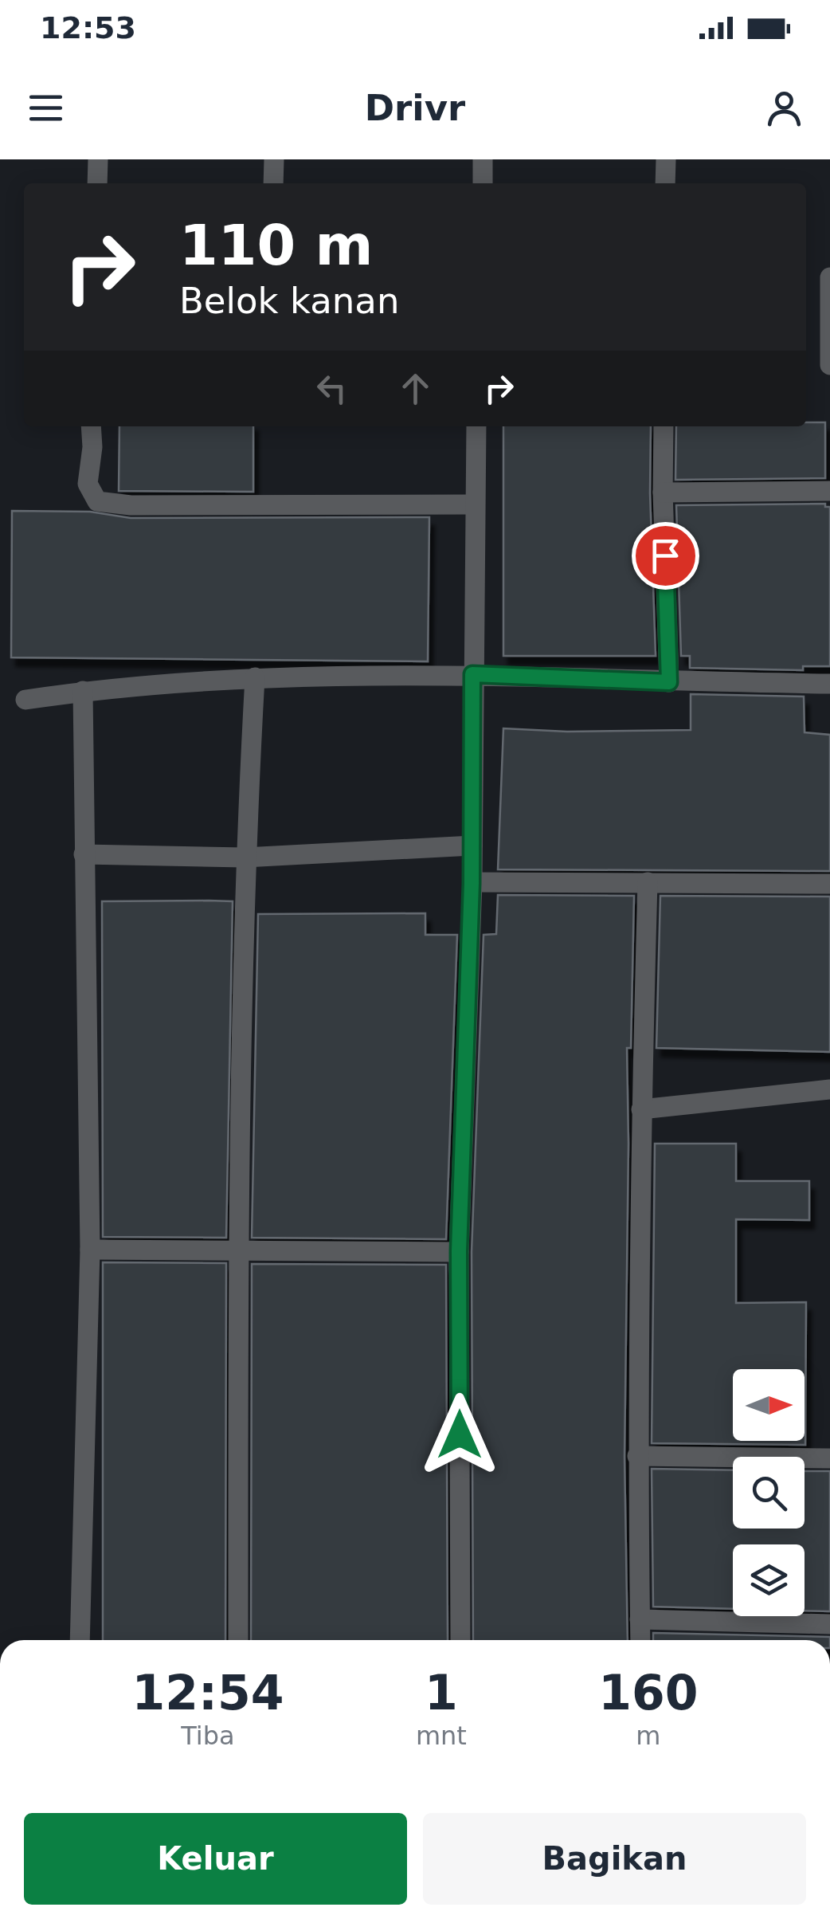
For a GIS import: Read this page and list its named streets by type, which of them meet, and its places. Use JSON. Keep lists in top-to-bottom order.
{
  "north": "right",
  "page": {
    "status": "12:53",
    "header": "Drivr",
    "turn": ["110 m", "Belok kanan"],
    "eta": [
      "12:54",
      "Tiba",
      "1",
      "mnt",
      "160",
      "m"
    ],
    "buttons": ["Keluar", "Bagikan"]
  }
}
